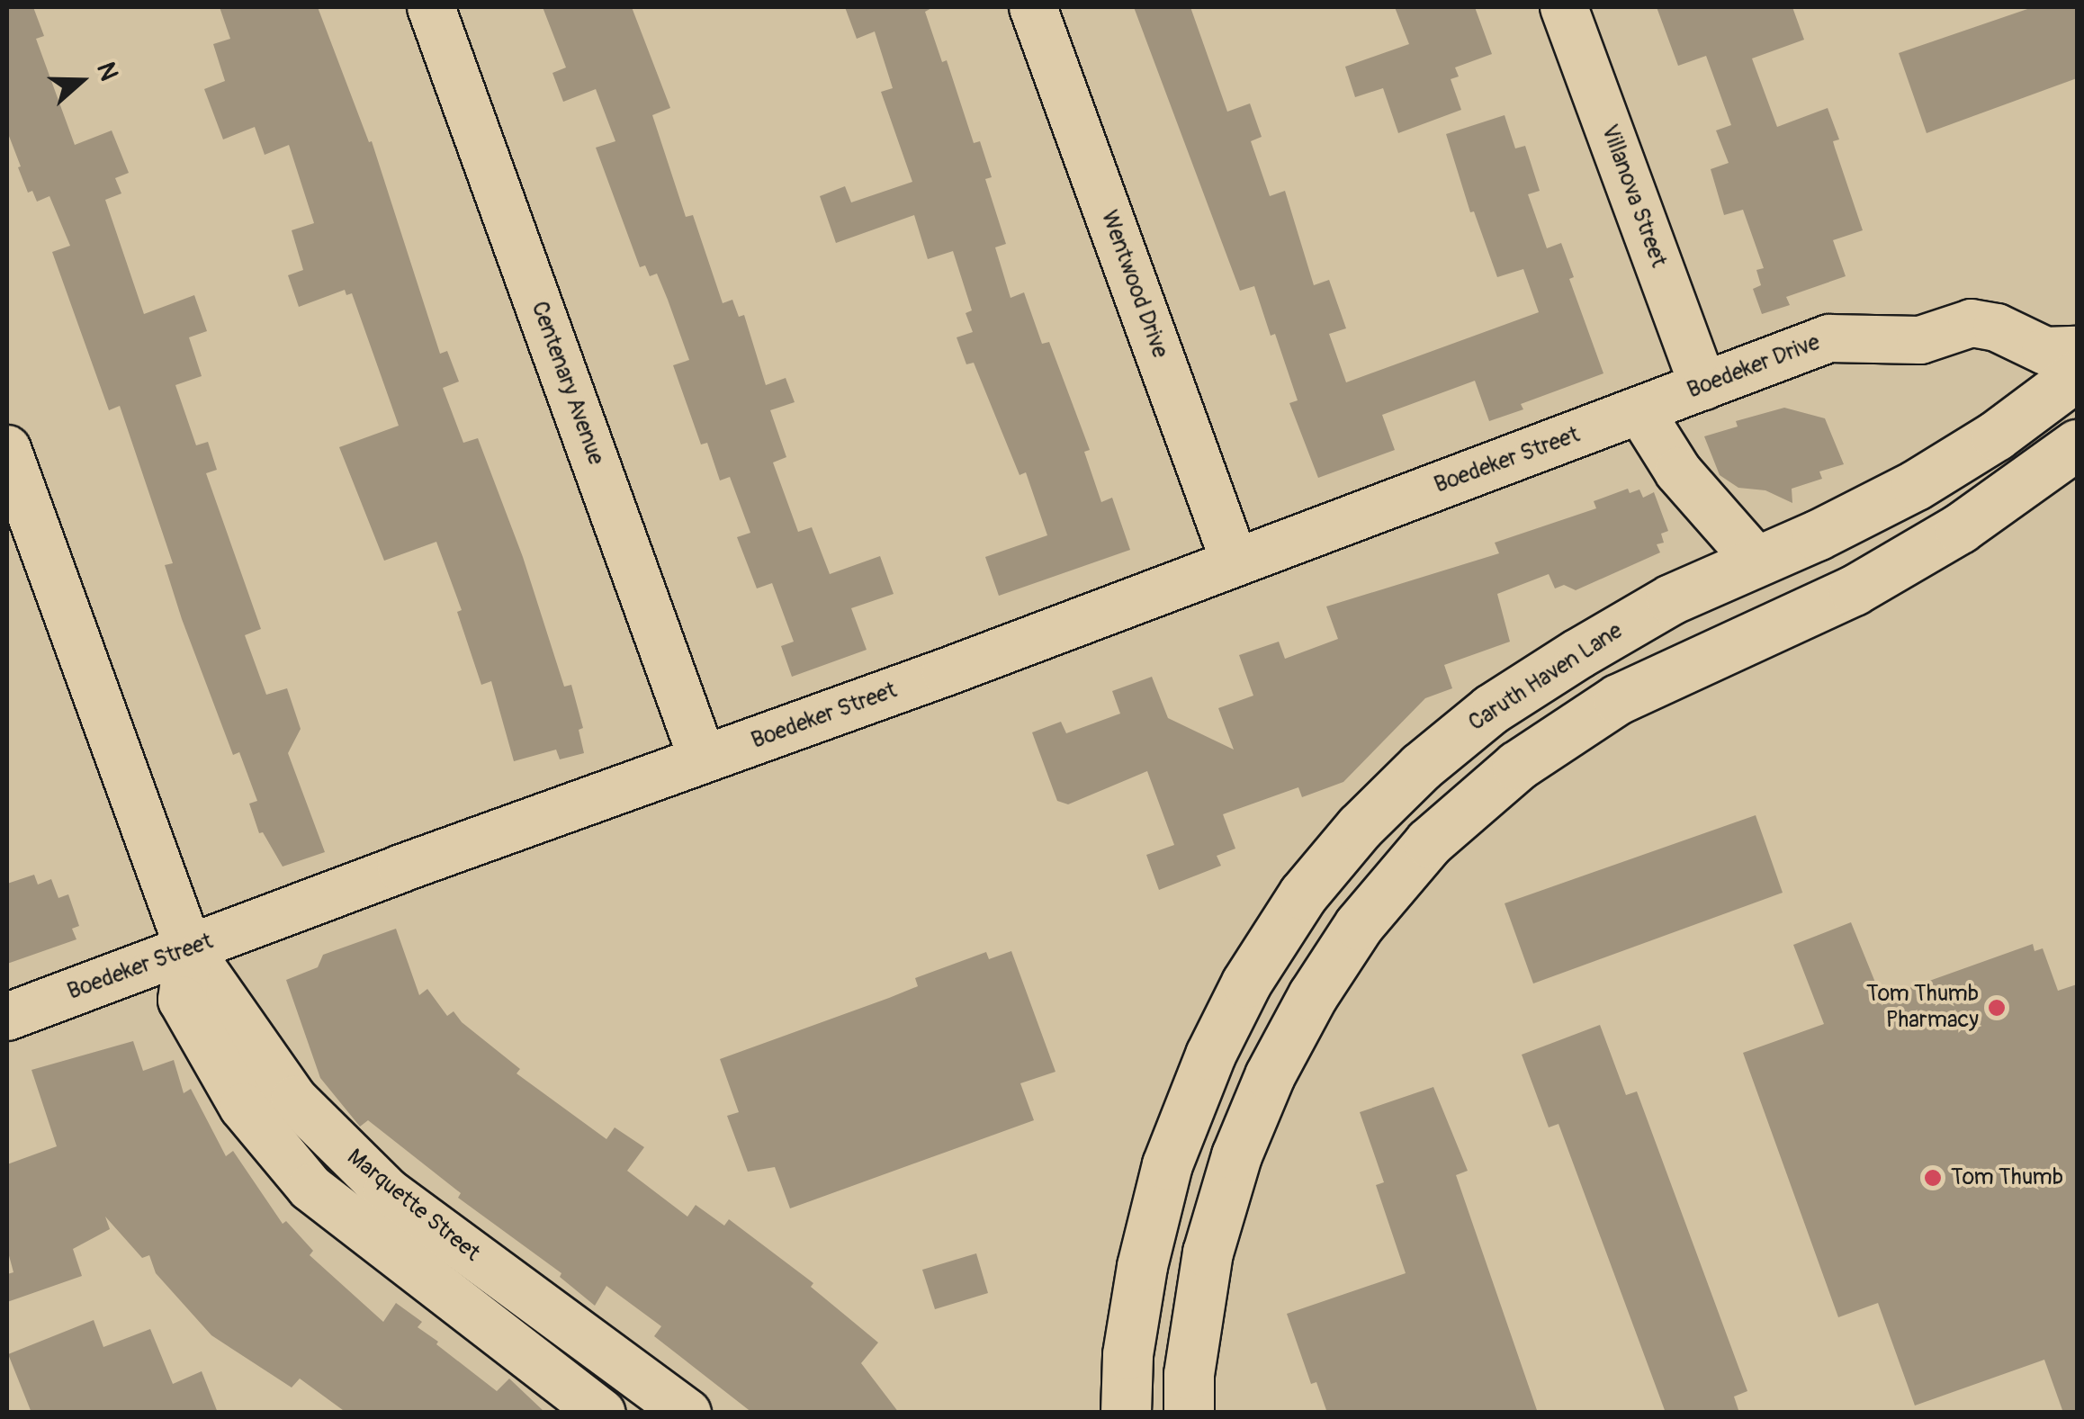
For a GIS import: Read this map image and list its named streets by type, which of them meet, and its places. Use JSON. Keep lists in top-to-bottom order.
{
  "streets": {
    "main road": ["Caruth Haven Lane"],
    "street": [
      "Villanova Street",
      "Wentwood Drive",
      "Boedeker Drive",
      "Centenary Avenue",
      "Boedeker Street",
      "Marquette Street"
    ]
  },
  "crossings": [
    ["Villanova Street", "Boedeker Drive"],
    ["Wentwood Drive", "Boedeker Street"],
    ["Boedeker Drive", "Boedeker Street"],
    ["Centenary Avenue", "Boedeker Street"],
    ["Boedeker Street", "Marquette Street"]
  ],
  "places": ["Tom Thumb Pharmacy", "Tom Thumb"],
  "north": "right"
}
